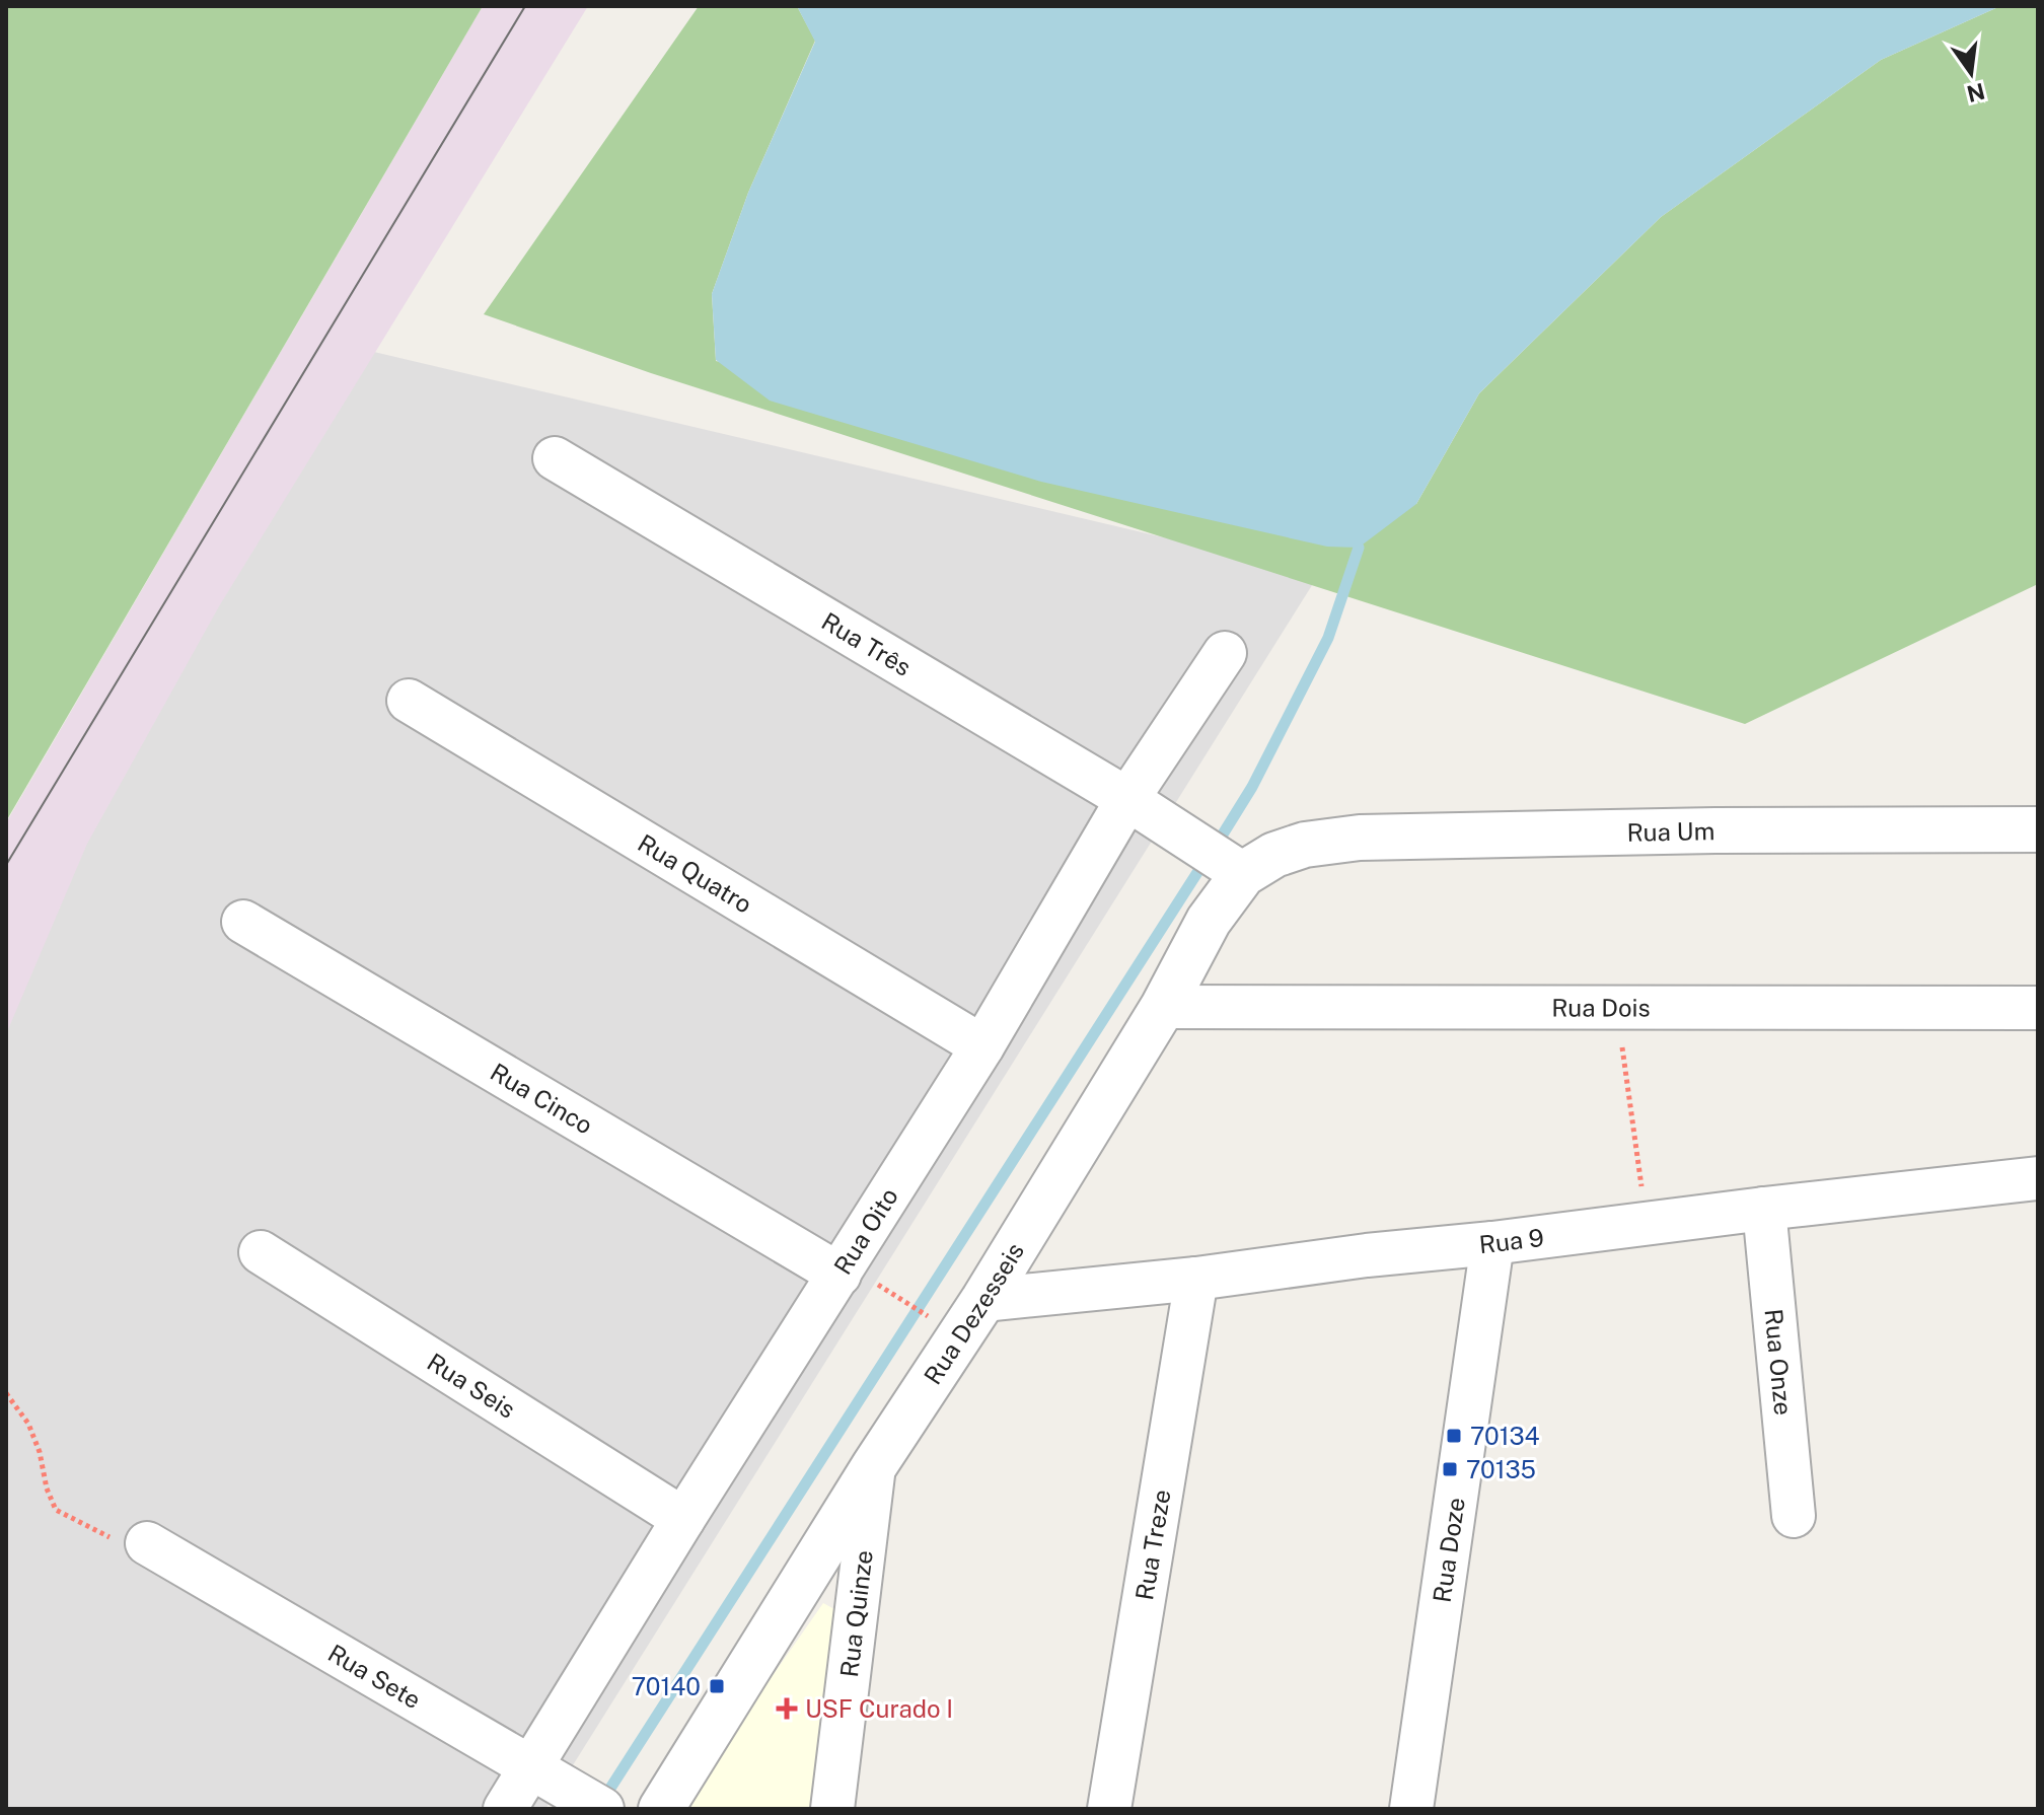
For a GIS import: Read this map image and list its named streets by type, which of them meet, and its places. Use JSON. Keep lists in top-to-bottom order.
{
  "streets": {
    "street": [
      "Rua Três",
      "Rua Um",
      "Rua Quatro",
      "Rua Dois",
      "Rua Cinco",
      "Rua Oito",
      "Rua 9",
      "Rua Dezesseis",
      "Rua Onze",
      "Rua Seis",
      "Rua Treze",
      "Rua Doze",
      "Rua Quinze",
      "Rua Sete"
    ]
  },
  "crossings": [
    ["Rua Três", "Rua Oito"],
    ["Rua Três", "Rua Dezesseis"],
    ["Rua Um", "Rua Dezesseis"],
    ["Rua Quatro", "Rua Oito"],
    ["Rua Dois", "Rua Dezesseis"],
    ["Rua Cinco", "Rua Oito"],
    ["Rua Oito", "Rua Seis"],
    ["Rua Oito", "Rua Sete"],
    ["Rua 9", "Rua Dezesseis"],
    ["Rua 9", "Rua Onze"],
    ["Rua 9", "Rua Treze"],
    ["Rua 9", "Rua Doze"],
    ["Rua Dezesseis", "Rua Quinze"]
  ],
  "places": {
    "transit": ["70134", "70135", "70140"],
    "health": ["USF Curado I"]
  },
  "north": "bottom"
}
